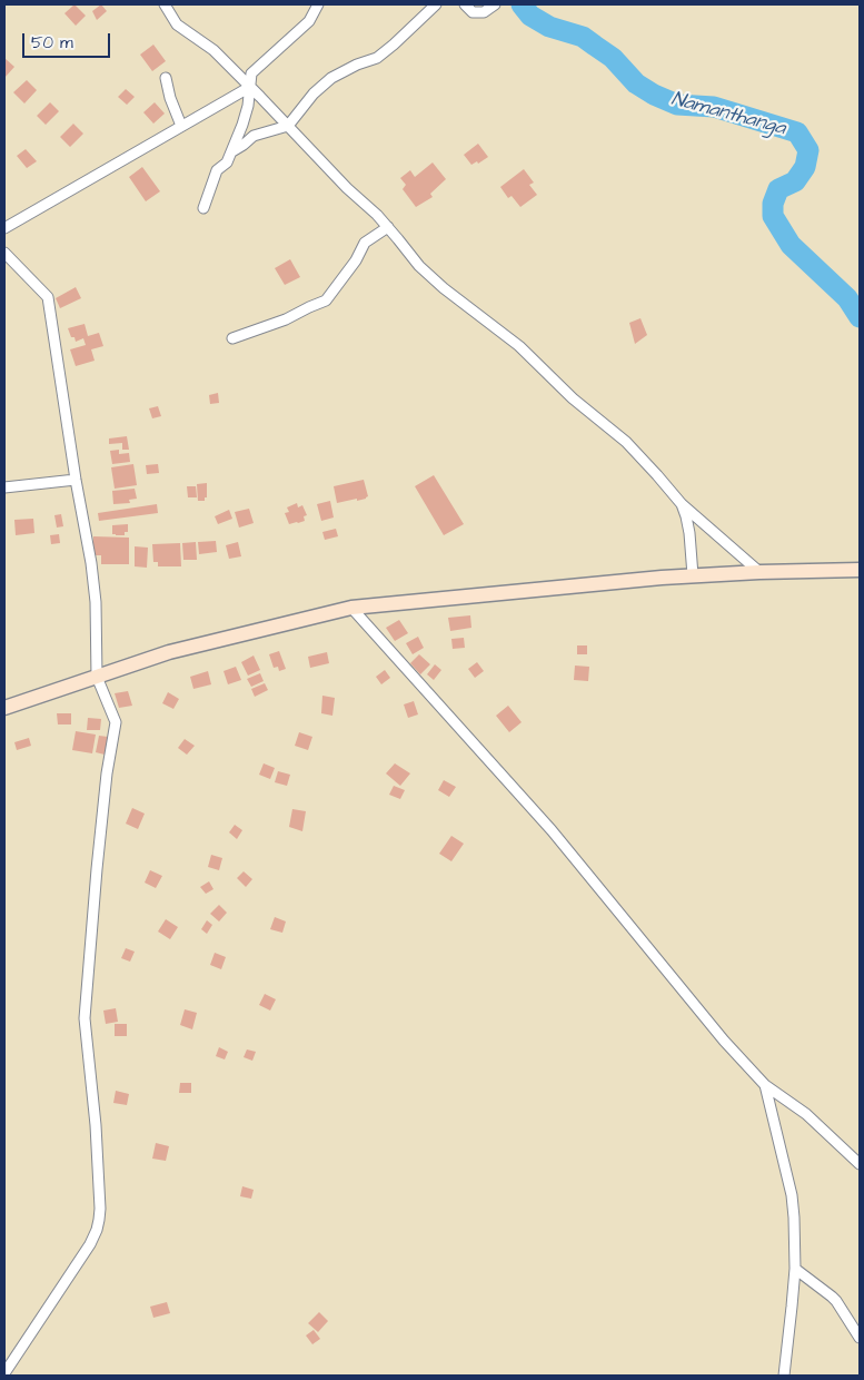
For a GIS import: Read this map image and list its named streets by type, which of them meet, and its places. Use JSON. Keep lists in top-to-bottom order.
{
  "water": ["Namanthanga"],
  "scale_bar": "50 m"
}
